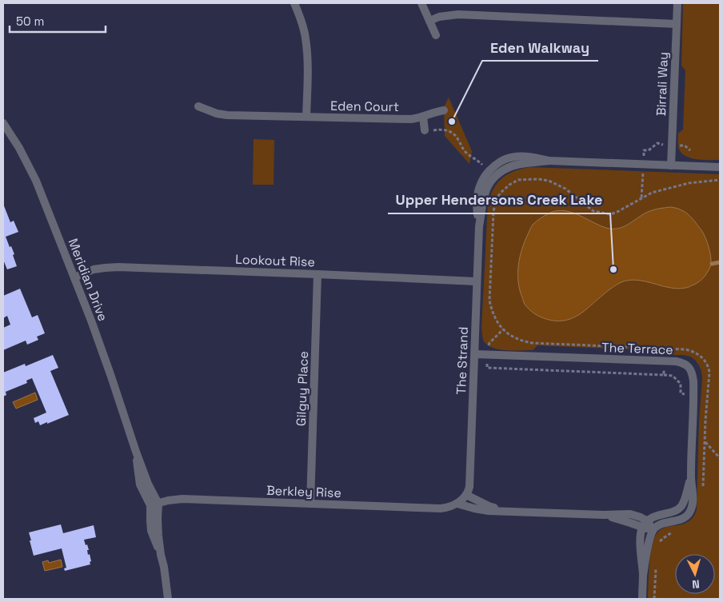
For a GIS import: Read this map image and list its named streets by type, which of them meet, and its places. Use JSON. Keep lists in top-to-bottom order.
{
  "streets": {
    "street": [
      "Birrali Way",
      "Eden Court",
      "Lookout Rise",
      "Meridian Drive",
      "The Terrace",
      "The Strand",
      "Gilguy Place",
      "Berkley Rise"
    ]
  },
  "crossings": [
    ["Birrali Way", "The Strand"],
    ["Lookout Rise", "Meridian Drive"],
    ["Lookout Rise", "The Strand"],
    ["Lookout Rise", "Gilguy Place"],
    ["Meridian Drive", "Berkley Rise"],
    ["The Terrace", "The Strand"],
    ["The Terrace", "Berkley Rise"],
    ["The Strand", "Berkley Rise"],
    ["Gilguy Place", "Berkley Rise"]
  ],
  "places": ["Eden Walkway", "Upper Hendersons Creek Lake"],
  "scale_bar": "50 m",
  "north": "bottom"
}
